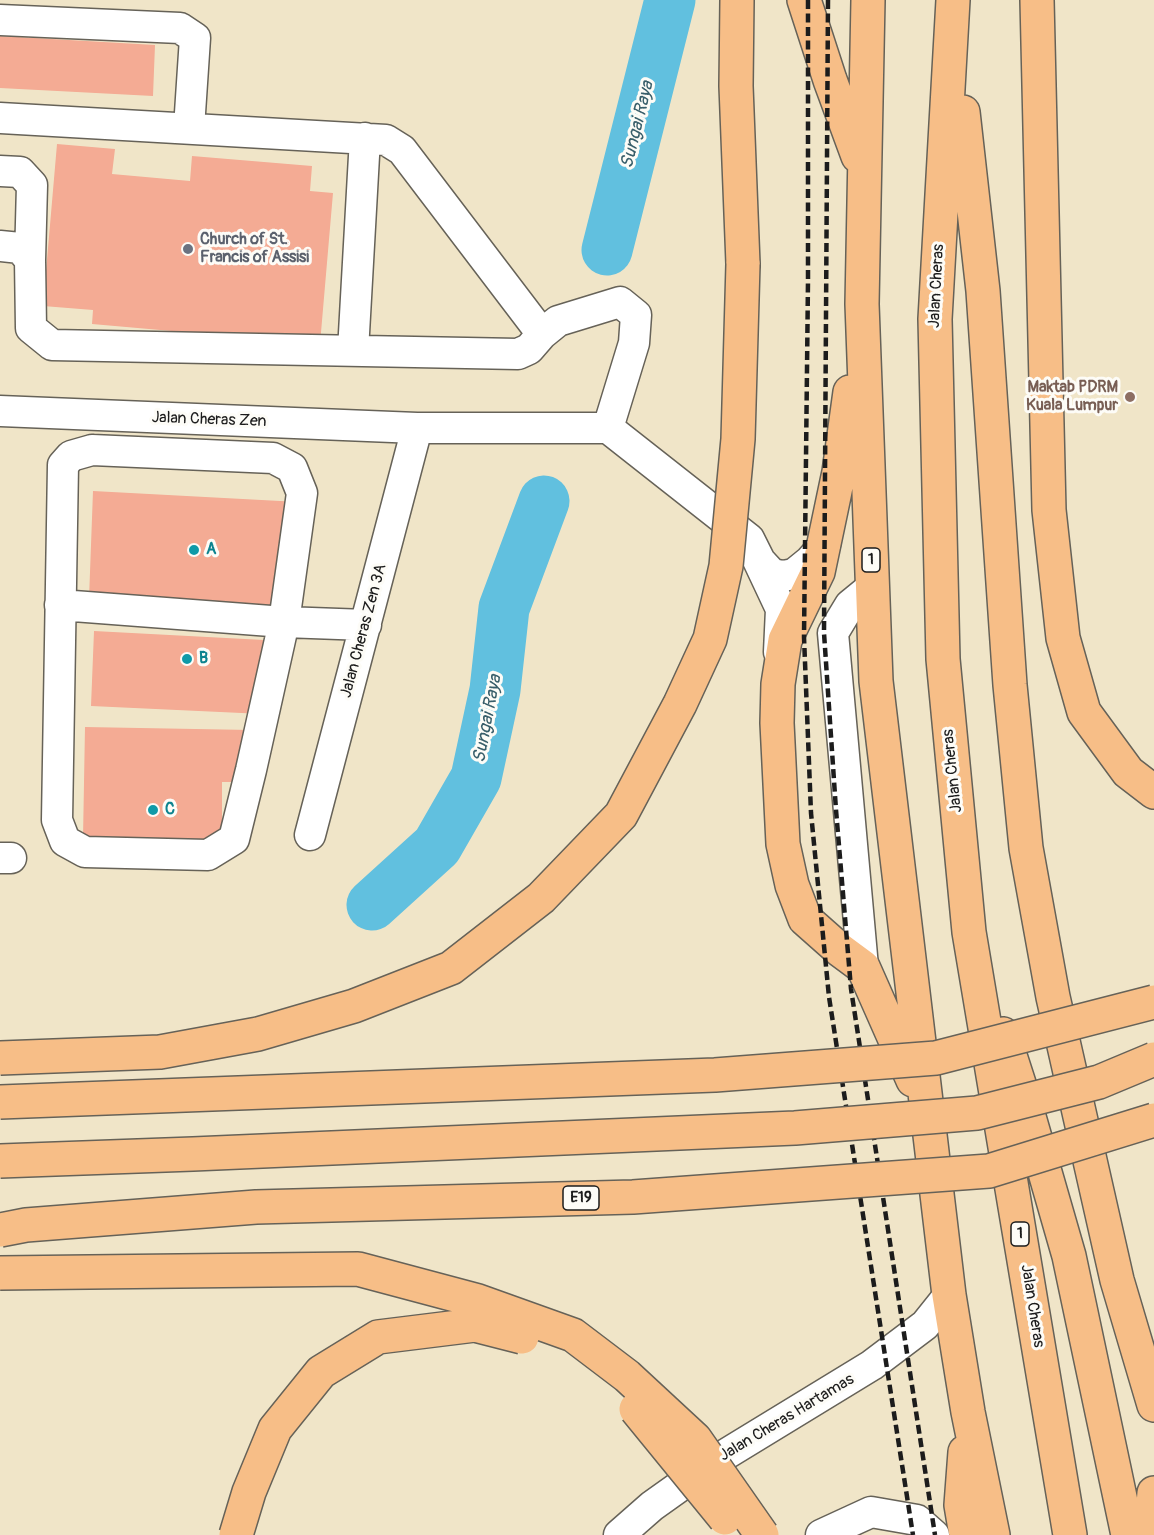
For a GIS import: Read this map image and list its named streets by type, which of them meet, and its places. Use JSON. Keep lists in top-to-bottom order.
{
  "streets": {
    "highway": ["Jalan Cheras", "1", "E19"],
    "street": ["Jalan Cheras Zen", "Jalan Cheras Zen 3A", "Jalan Cheras Hartamas"]
  },
  "crossings": [
    ["Jalan Cheras Zen", "Jalan Cheras Zen 3A"],
    ["1", "Jalan Cheras Hartamas"]
  ],
  "water": ["Sungai Raya"],
  "places": [
    "Church of St. Francis of Assisi",
    "Maktab PDRM Kuala Lumpur",
    "A",
    "B",
    "C"
  ]
}
